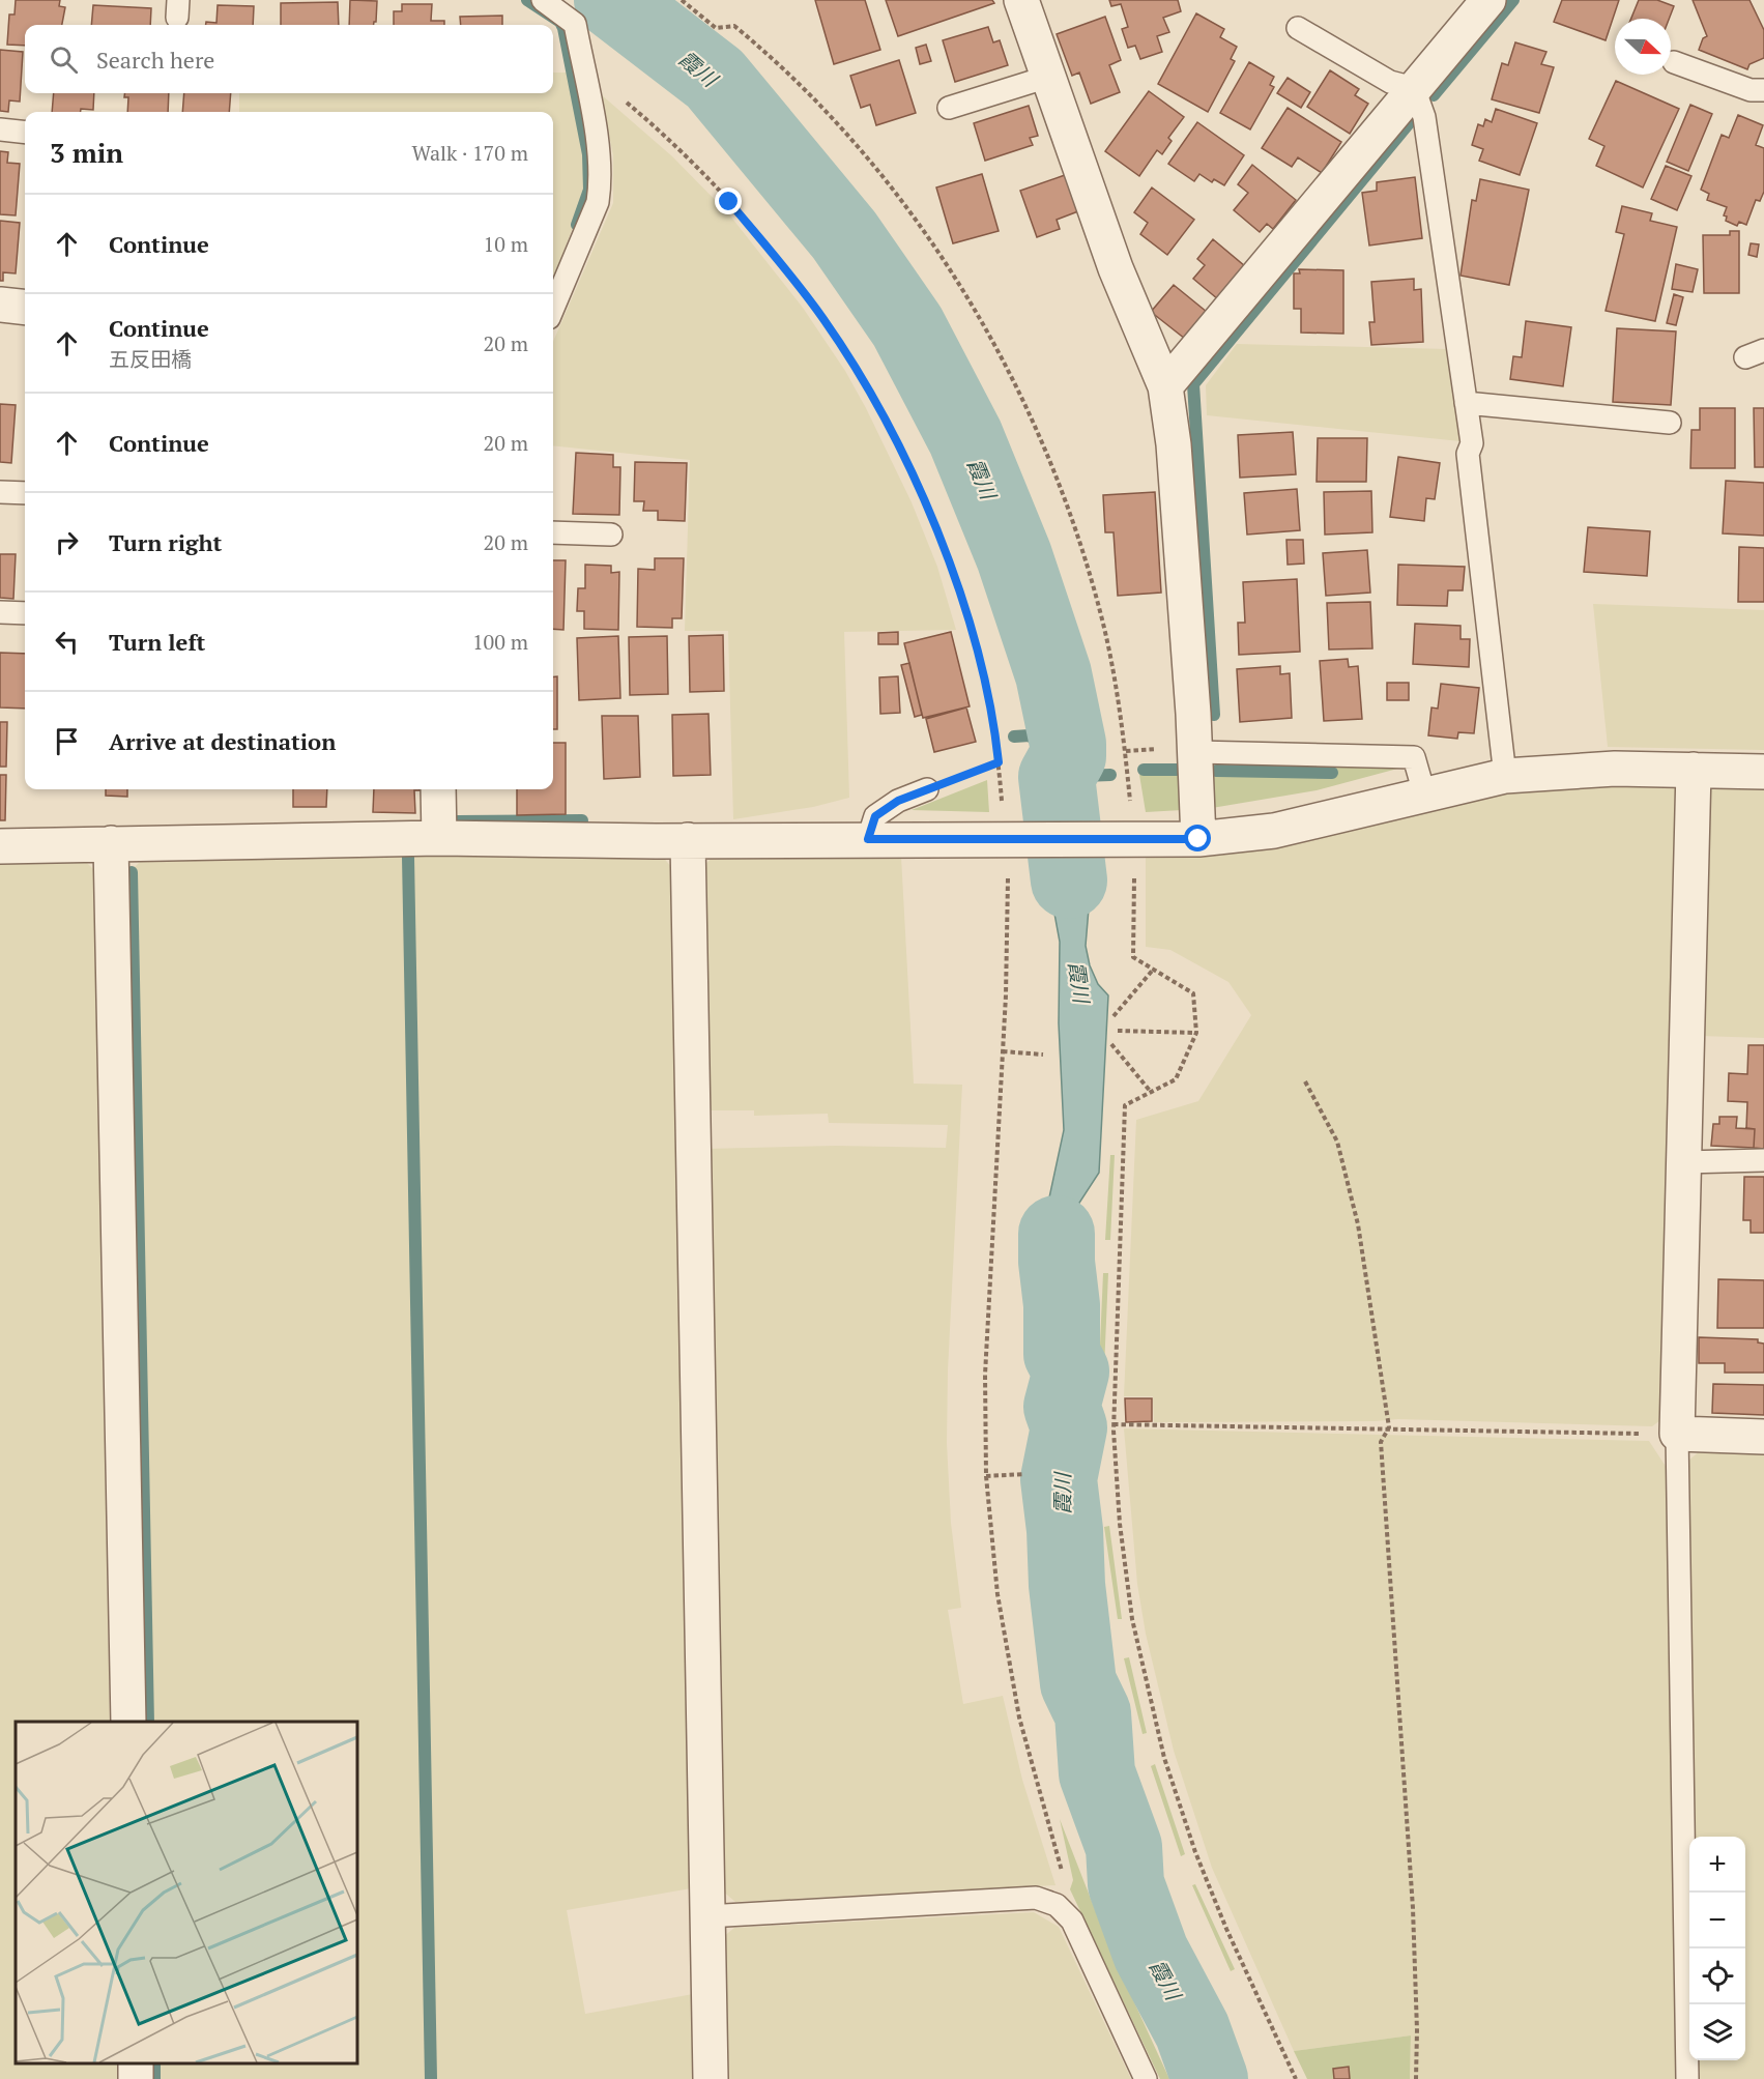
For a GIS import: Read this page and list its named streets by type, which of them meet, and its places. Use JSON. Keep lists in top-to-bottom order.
{
  "water": ["霞川"],
  "north": "right",
  "page": {
    "search": "Search here",
    "heading": ["3 min", "Walk · 170 m"],
    "list": [
      ["Continue", "10 m"],
      ["Continue", "五反田橋", "20 m"],
      ["Continue", "20 m"],
      ["Turn right", "20 m"],
      ["Turn left", "100 m"],
      "Arrive at destination"
    ],
    "map_buttons": ["+", "−"]
  }
}
